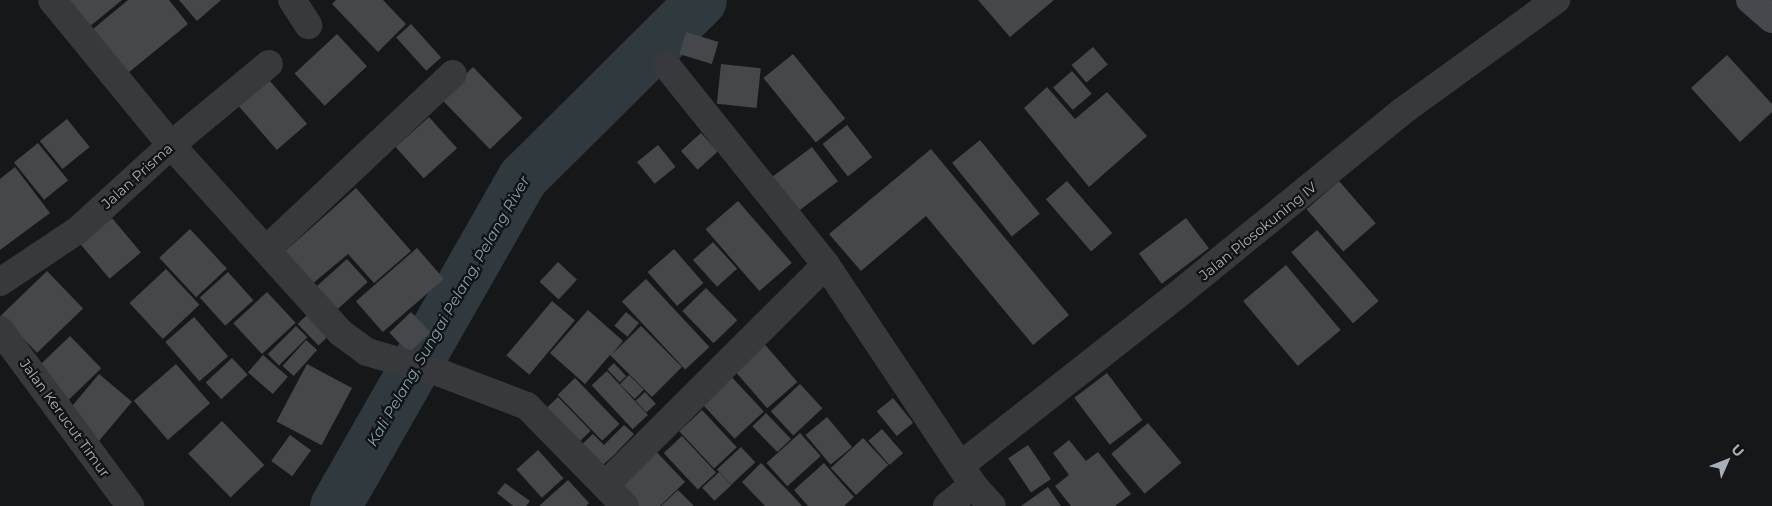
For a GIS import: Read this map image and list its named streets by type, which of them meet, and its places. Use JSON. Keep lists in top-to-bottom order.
{
  "streets": {
    "street": ["Jalan Prisma", "Jalan Plosokuning IV", "Jalan Kerucut Timur"]
  },
  "water": ["Kali Pelang, Sungai Pelang, Pelang River"],
  "north": "top right"
}
